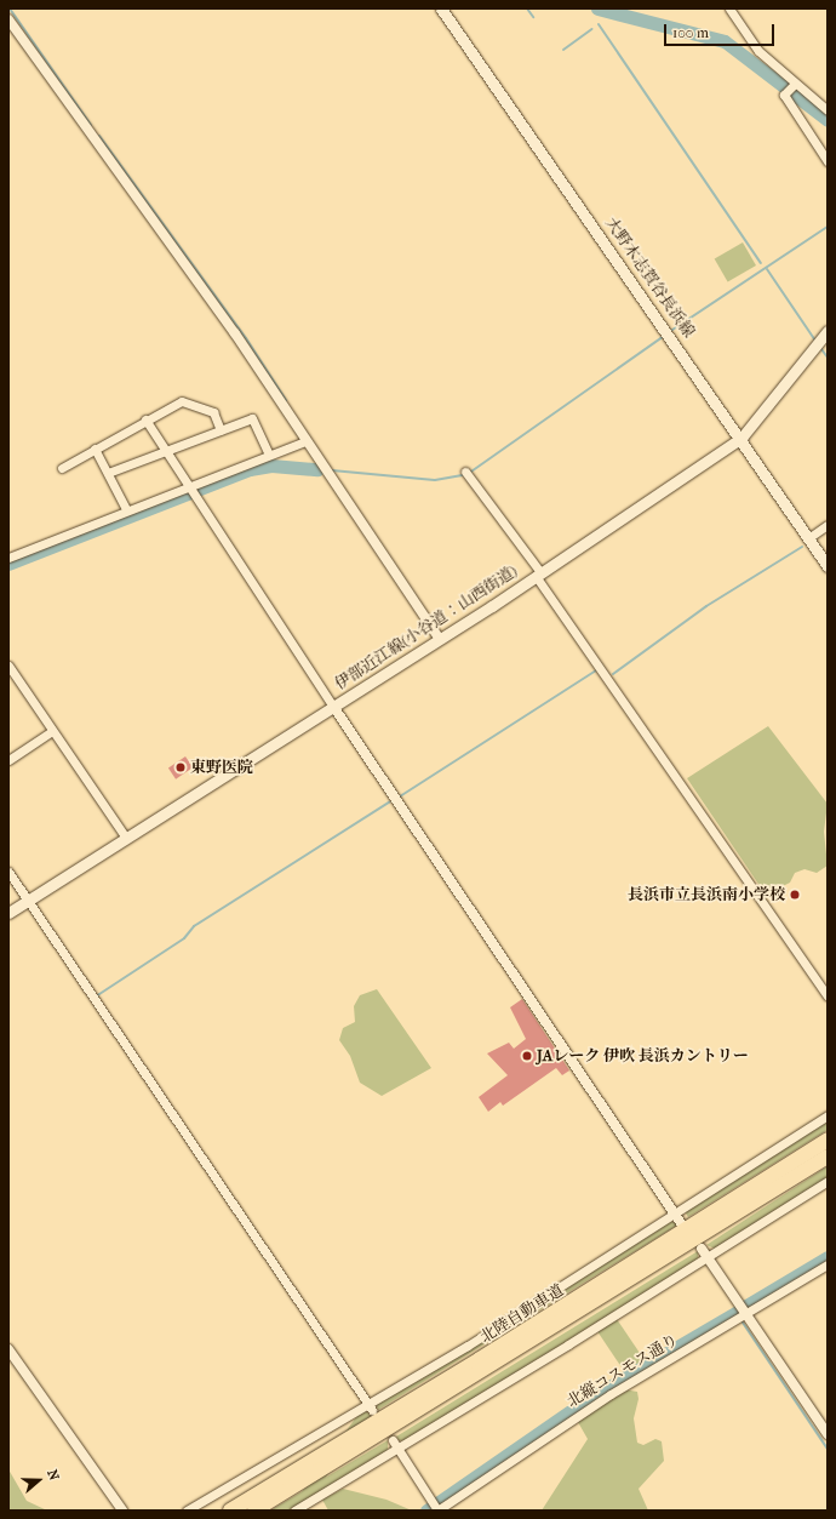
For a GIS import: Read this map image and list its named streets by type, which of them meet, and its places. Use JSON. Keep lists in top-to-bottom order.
{
  "streets": {
    "highway": ["北陸自動車道"],
    "main road": ["大野木志賀谷長浜線", "伊部近江線(小谷道：山西街道)"],
    "street": ["北縦コスモス通り"]
  },
  "crossings": [
    ["大野木志賀谷長浜線", "伊部近江線(小谷道：山西街道)"]
  ],
  "places": ["東野医院", "長浜市立長浜南小学校", "JAレーク 伊吹 長浜カントリー"],
  "scale_bar": "100 m",
  "north": "right"
}
